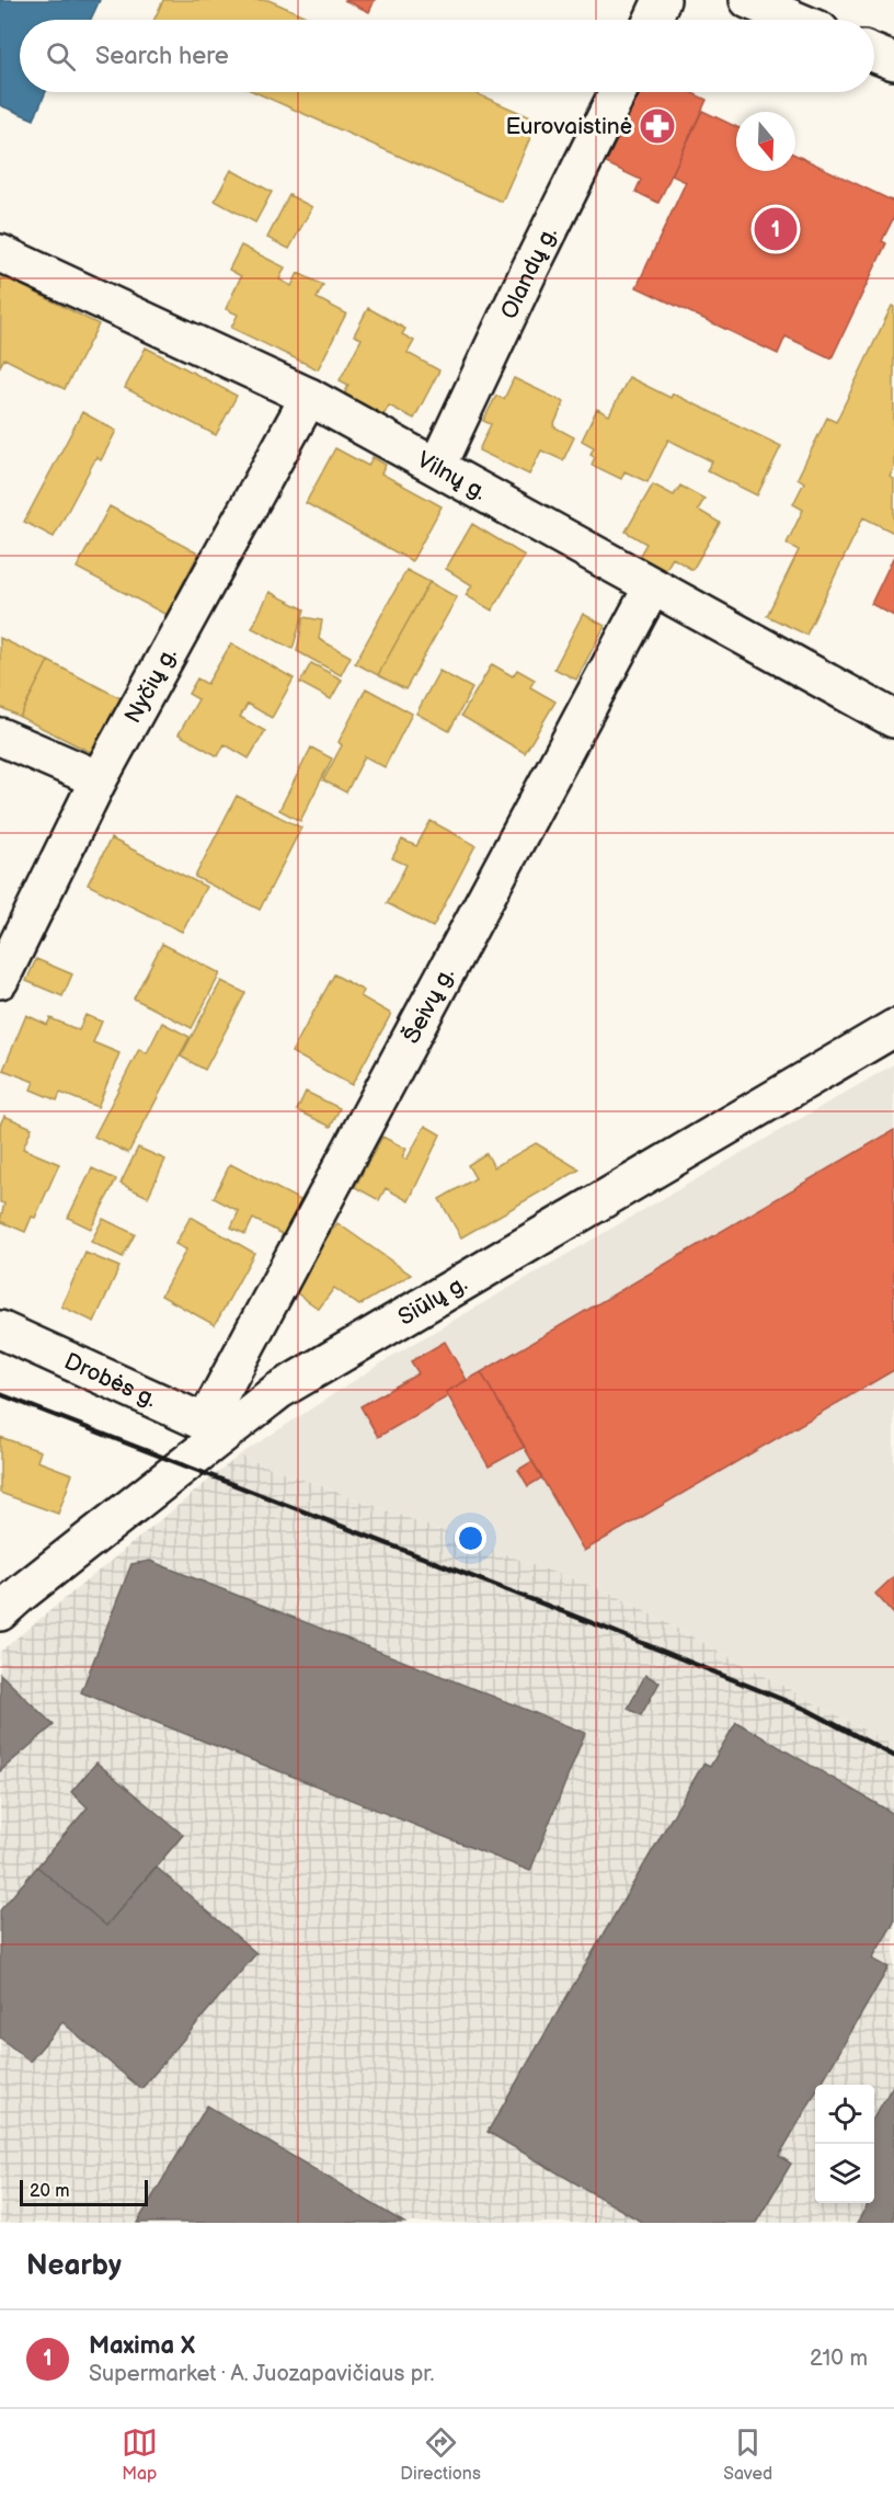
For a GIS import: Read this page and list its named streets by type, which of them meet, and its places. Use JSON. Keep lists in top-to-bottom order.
{
  "streets": {
    "street": [
      "Olandų g.",
      "Vilnų g.",
      "Nyčių g.",
      "Šeivų g.",
      "Siūlų g.",
      "Drobės g."
    ]
  },
  "crossings": [
    ["Olandų g.", "Vilnų g."],
    ["Vilnų g.", "Nyčių g."],
    ["Vilnų g.", "Šeivų g."],
    ["Šeivų g.", "Siūlų g."],
    ["Šeivų g.", "Drobės g."],
    ["Siūlų g.", "Drobės g."]
  ],
  "places": {
    "pharmacy": ["Eurovaistinė"]
  },
  "scale_bar": "20 m",
  "north": "bottom",
  "page": {
    "search": "Search here",
    "pins": "1",
    "scale": "20 m",
    "heading": "Nearby",
    "list": [
      {
        "mark": "1",
        "name": "Maxima X",
        "note": "Supermarket · A. Juozapavičiaus pr.",
        "value": "210 m"
      }
    ],
    "nav": ["Map", "Directions", "Saved"]
  }
}
